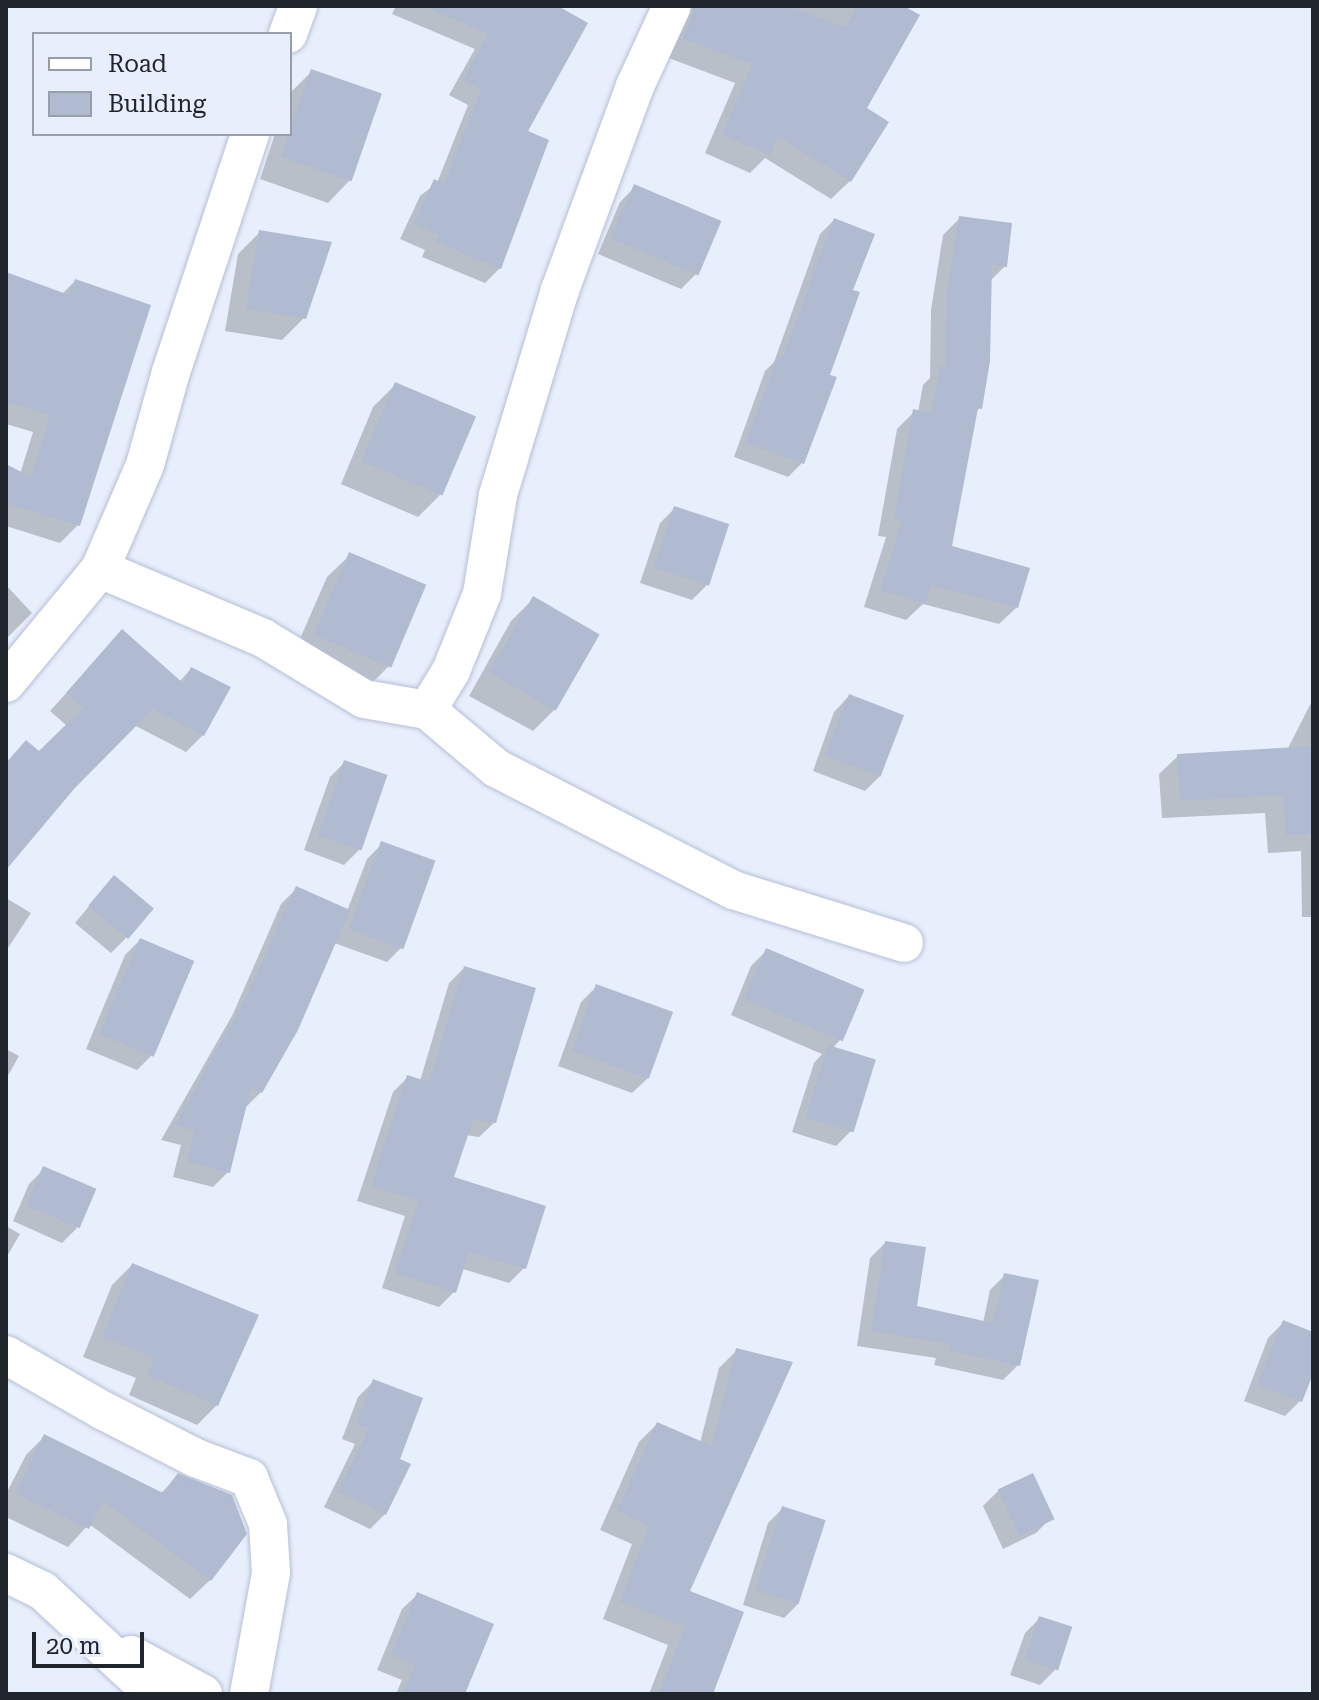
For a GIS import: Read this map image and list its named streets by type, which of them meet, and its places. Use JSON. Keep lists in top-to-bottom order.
{
  "legend": ["Road", "Building"],
  "scale_bar": "20 m"
}
